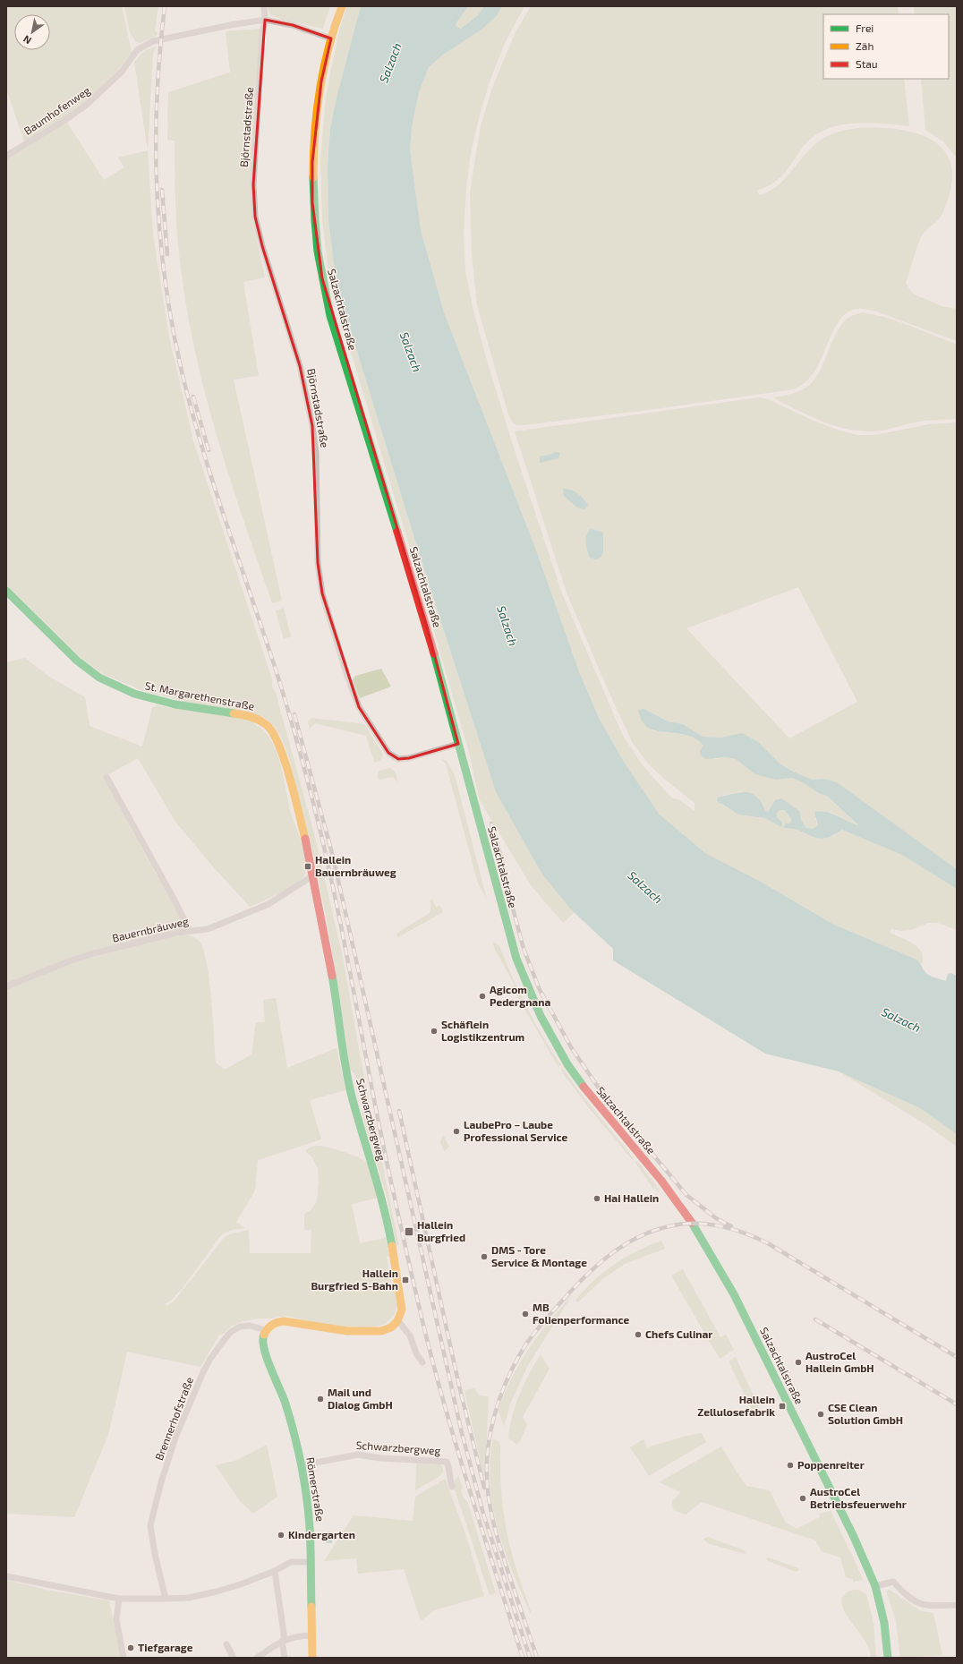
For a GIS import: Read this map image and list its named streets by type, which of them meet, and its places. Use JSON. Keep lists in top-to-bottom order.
{
  "streets": {
    "main road": [
      "Salzachtalstraße",
      "St. Margarethenstraße",
      "Schwarzbergweg",
      "Römerstraße"
    ],
    "street": [
      "Baumhofenweg",
      "Björnstadstraße",
      "Bauernbräuweg",
      "Brennerhofstraße"
    ]
  },
  "crossings": [
    ["Baumhofenweg", "Björnstadstraße"],
    ["Baumhofenweg", "Salzachtalstraße"],
    ["Björnstadstraße", "Salzachtalstraße"],
    ["St. Margarethenstraße", "Bauernbräuweg"],
    ["St. Margarethenstraße", "Schwarzbergweg"],
    ["Bauernbräuweg", "Schwarzbergweg"],
    ["Schwarzbergweg", "Römerstraße"],
    ["Brennerhofstraße", "Römerstraße"]
  ],
  "water": ["Salzach"],
  "places": {
    "transit": [
      "Hallein Bauernbräuweg",
      "Hallein Burgfried",
      "Hallein Burgfried S-Bahn",
      "Hallein Zellulosefabrik"
    ],
    "other": [
      "Agicom Pedergnana",
      "Schäflein Logistikzentrum",
      "LaubePro – Laube Professional Service",
      "Hai Hallein",
      "DMS - Tore Service & Montage",
      "MB Folienperformance",
      "Chefs Culinar",
      "AustroCel Hallein GmbH",
      "Mail und Dialog GmbH",
      "CSE Clean Solution GmbH",
      "Poppenreiter",
      "AustroCel Betriebsfeuerwehr",
      "Kindergarten",
      "Tiefgarage"
    ]
  },
  "legend": ["Frei", "Zäh", "Stau"],
  "north": "bottom left"
}
